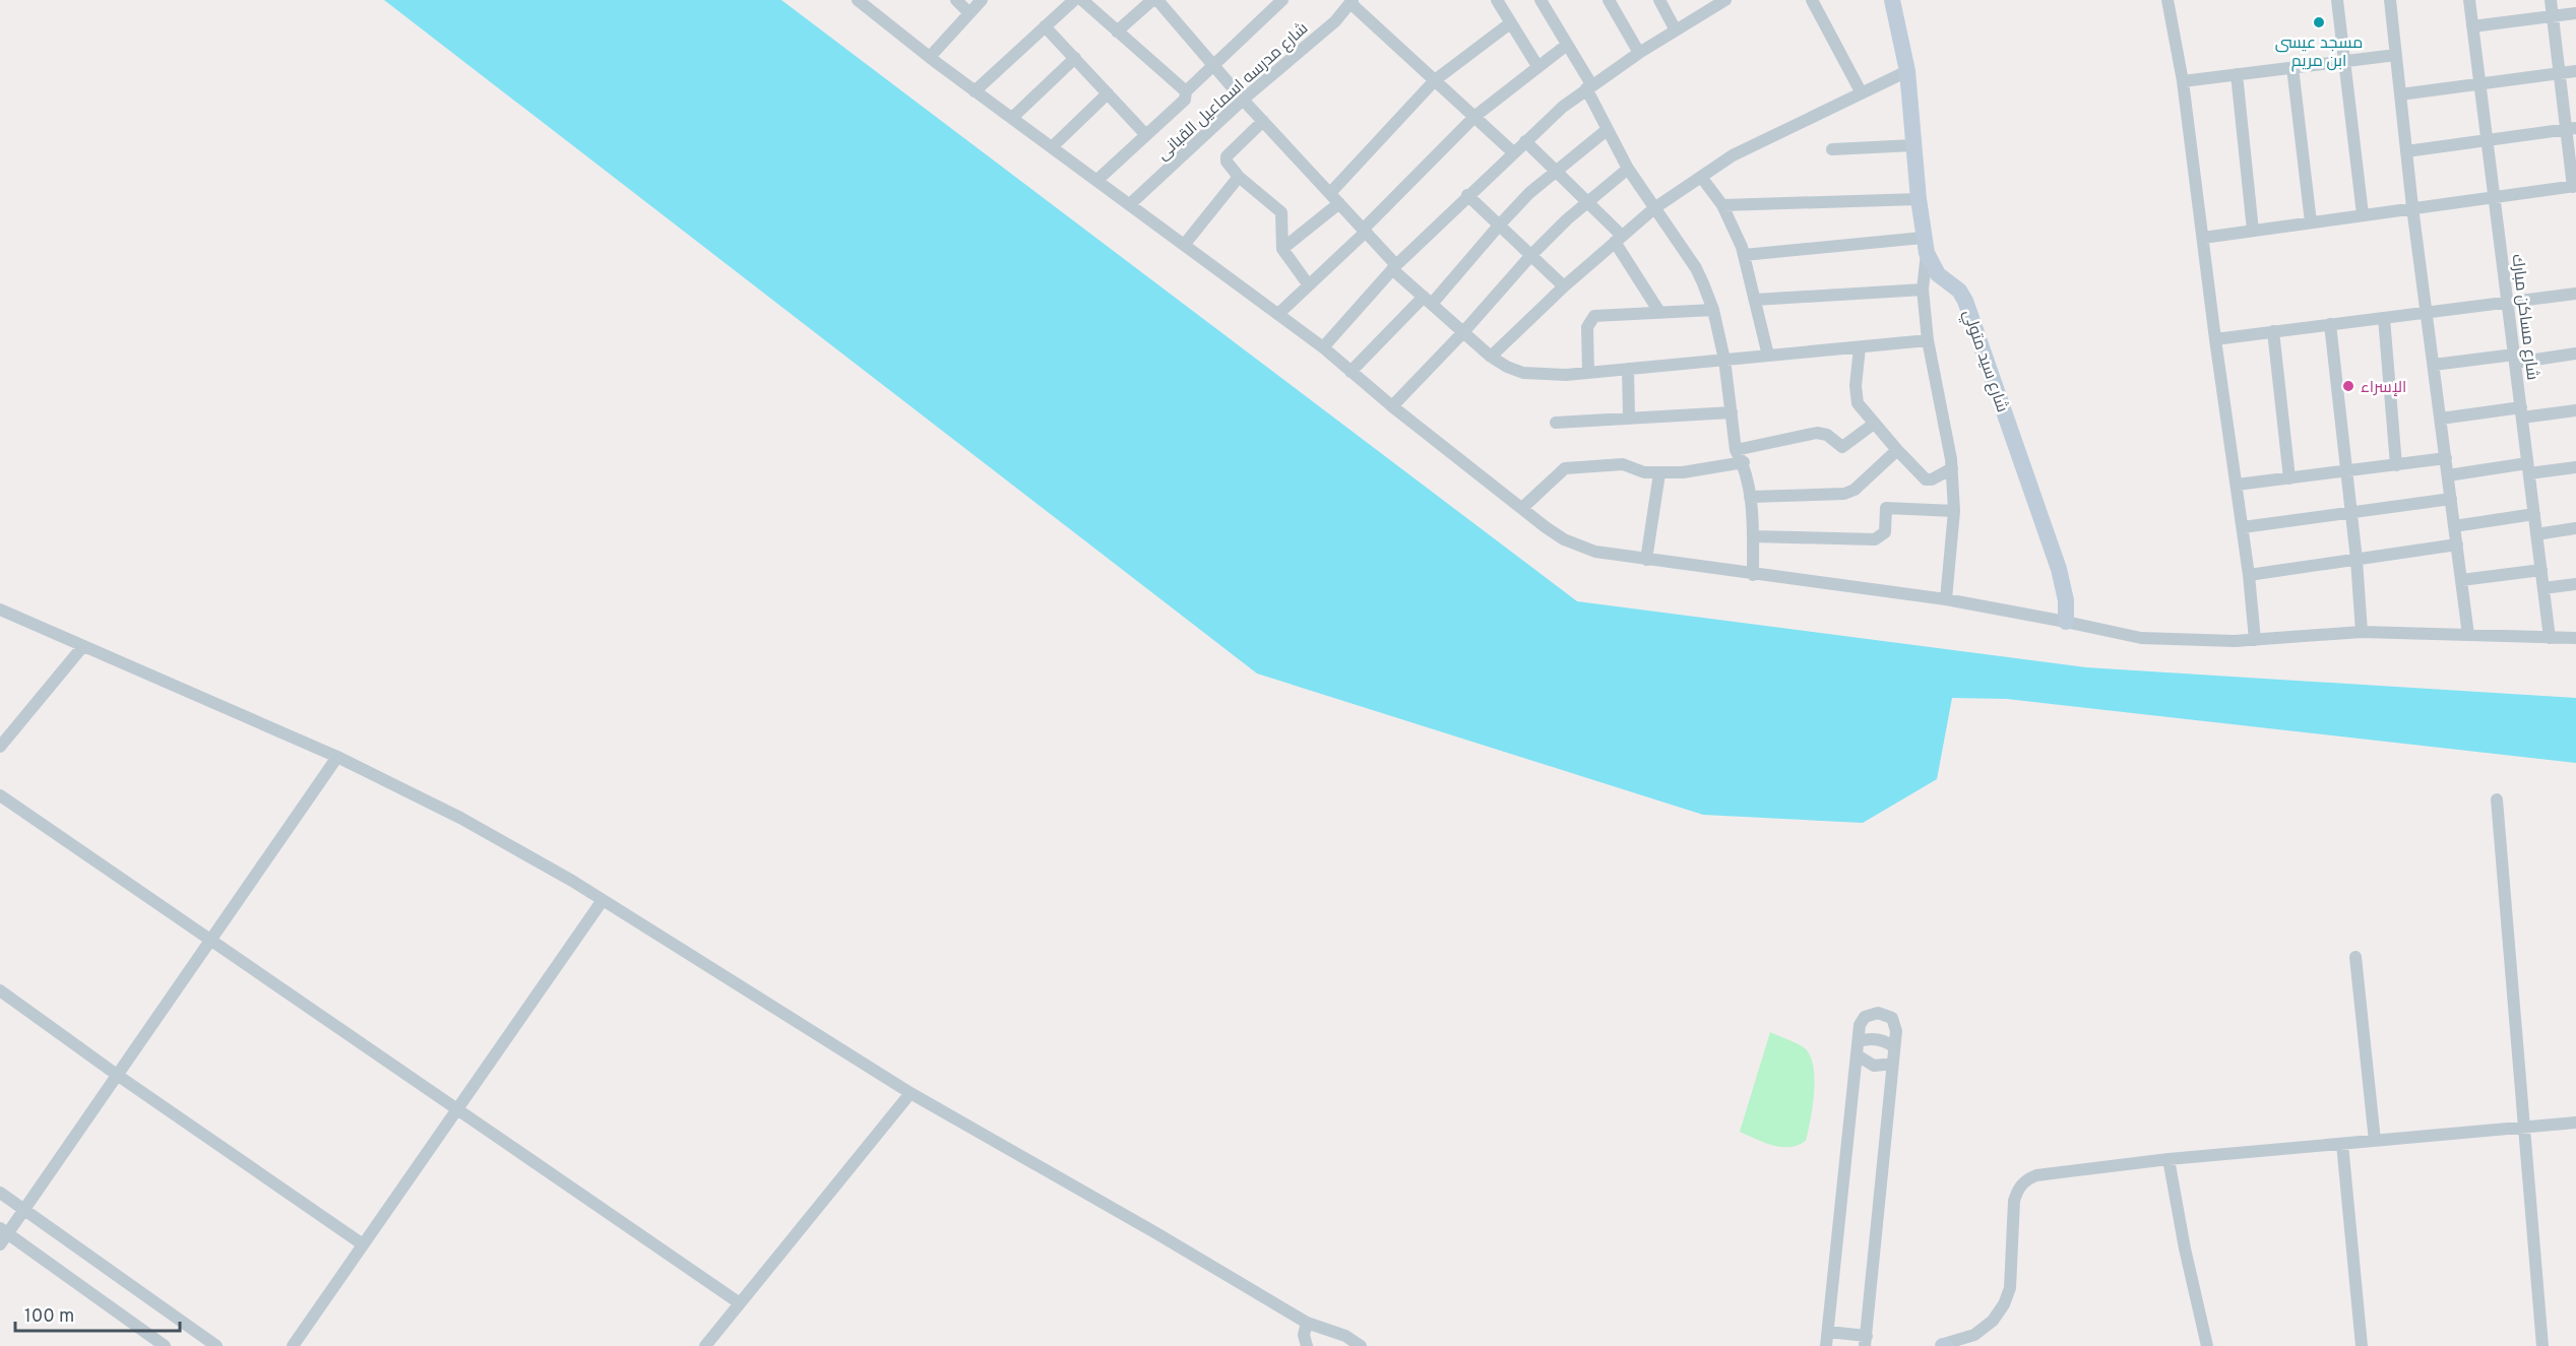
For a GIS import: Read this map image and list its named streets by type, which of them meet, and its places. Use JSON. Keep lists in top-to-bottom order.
{
  "streets": {
    "street": ["شارع مدرسه اسماعيل القبانى", "شارع مساكن مبارك", "شارع سيد متولي"]
  },
  "places": ["مسجد عيسى ابن مريم", "الإسراء"],
  "scale_bar": "100 m"
}
